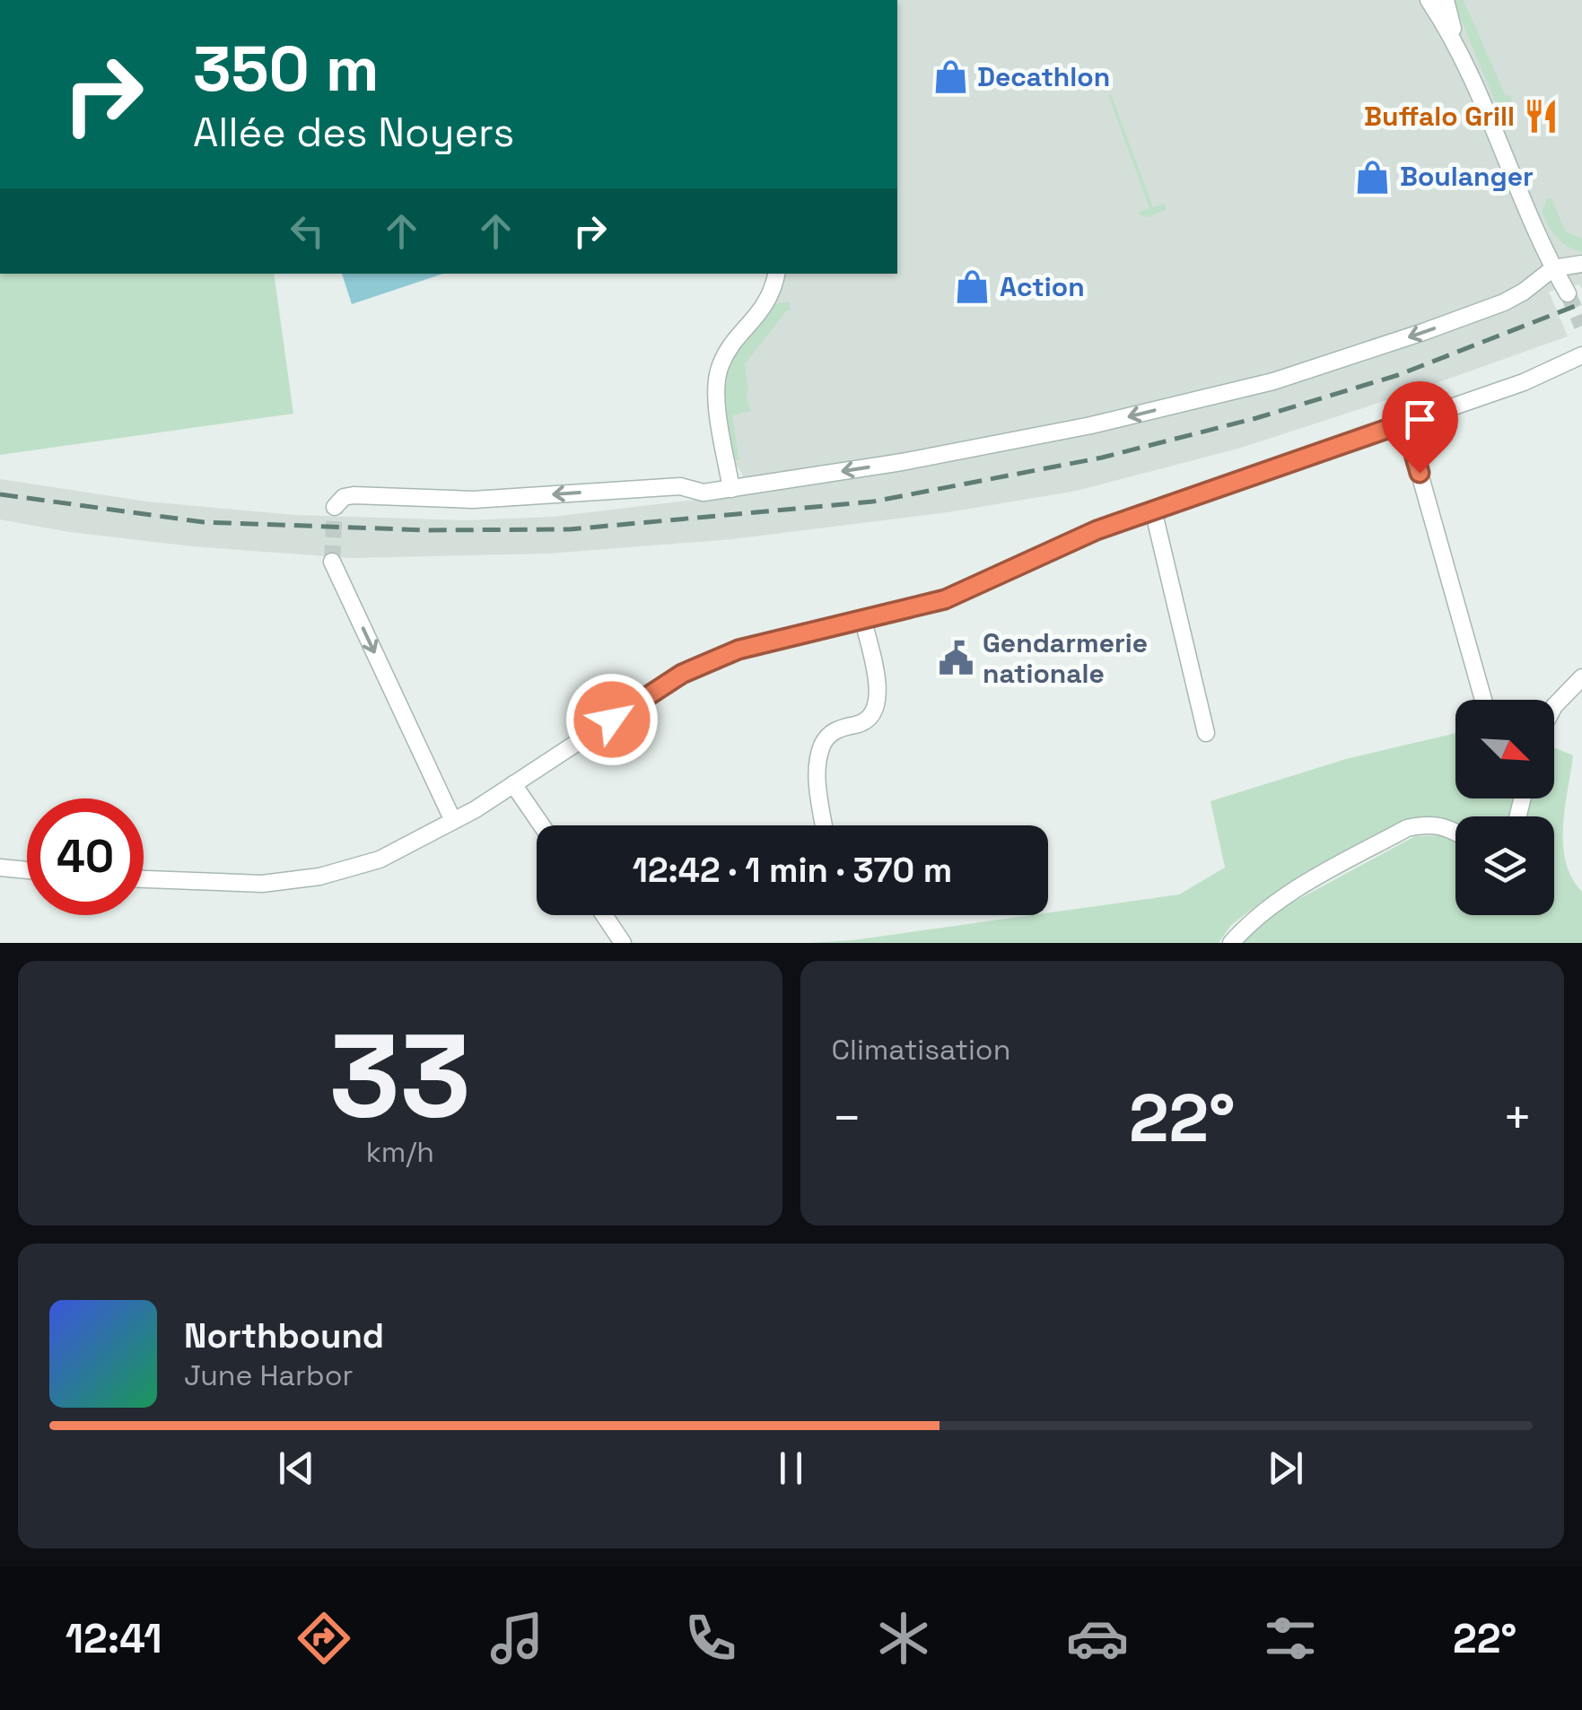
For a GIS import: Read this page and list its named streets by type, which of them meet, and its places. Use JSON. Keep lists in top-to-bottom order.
{
  "places": {
    "shop": ["Decathlon", "Boulanger", "Action"],
    "restaurant": ["Buffalo Grill"],
    "public building": ["Gendarmerie nationale"]
  },
  "north": "bottom right",
  "page": {
    "turn": ["350 m", "Allée des Noyers"],
    "limit": "40",
    "trip": "12:42 · 1 min · 370 m",
    "tile": [
      ["33", "km/h"],
      "Climatisation"
    ],
    "heat": ["−", "22°", "+"],
    "song": ["Northbound", "June Harbor"],
    "tabs": ["12:41", "22°"]
  }
}
